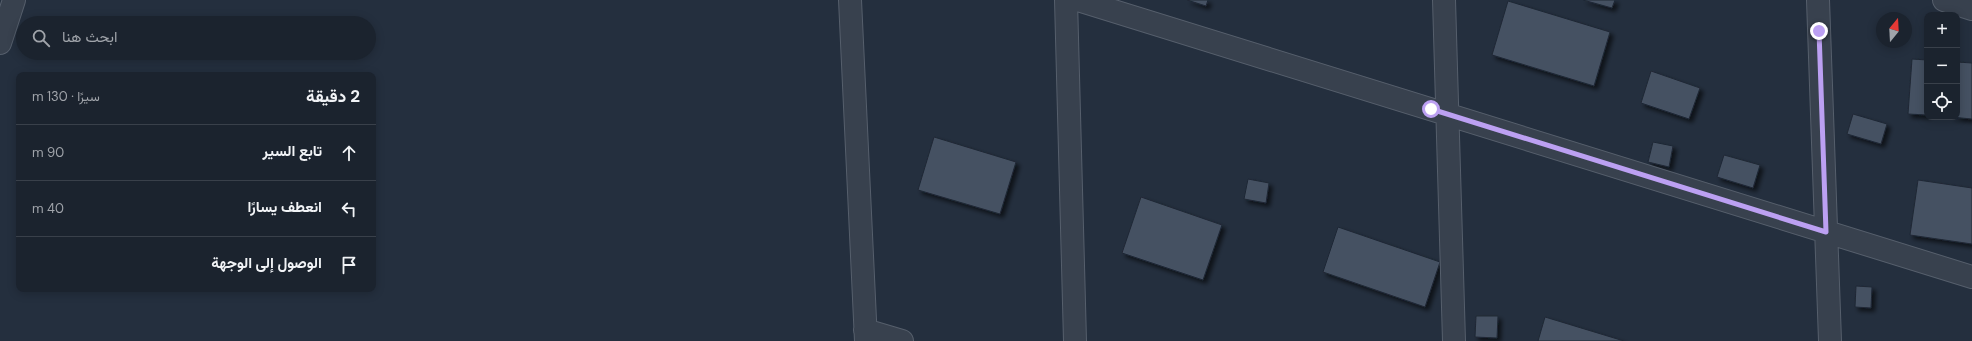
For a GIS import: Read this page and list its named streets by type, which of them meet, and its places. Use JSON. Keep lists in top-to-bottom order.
{
  "north": "top",
  "page": {
    "map_buttons": ["+", "−"],
    "search": "ابحث هنا",
    "heading": ["2 دقيقة", "سيرًا · 130 m"],
    "list": [
      ["تابع السير", "90 m"],
      ["انعطف يسارًا", "40 m"],
      "الوصول إلى الوجهة"
    ]
  }
}
